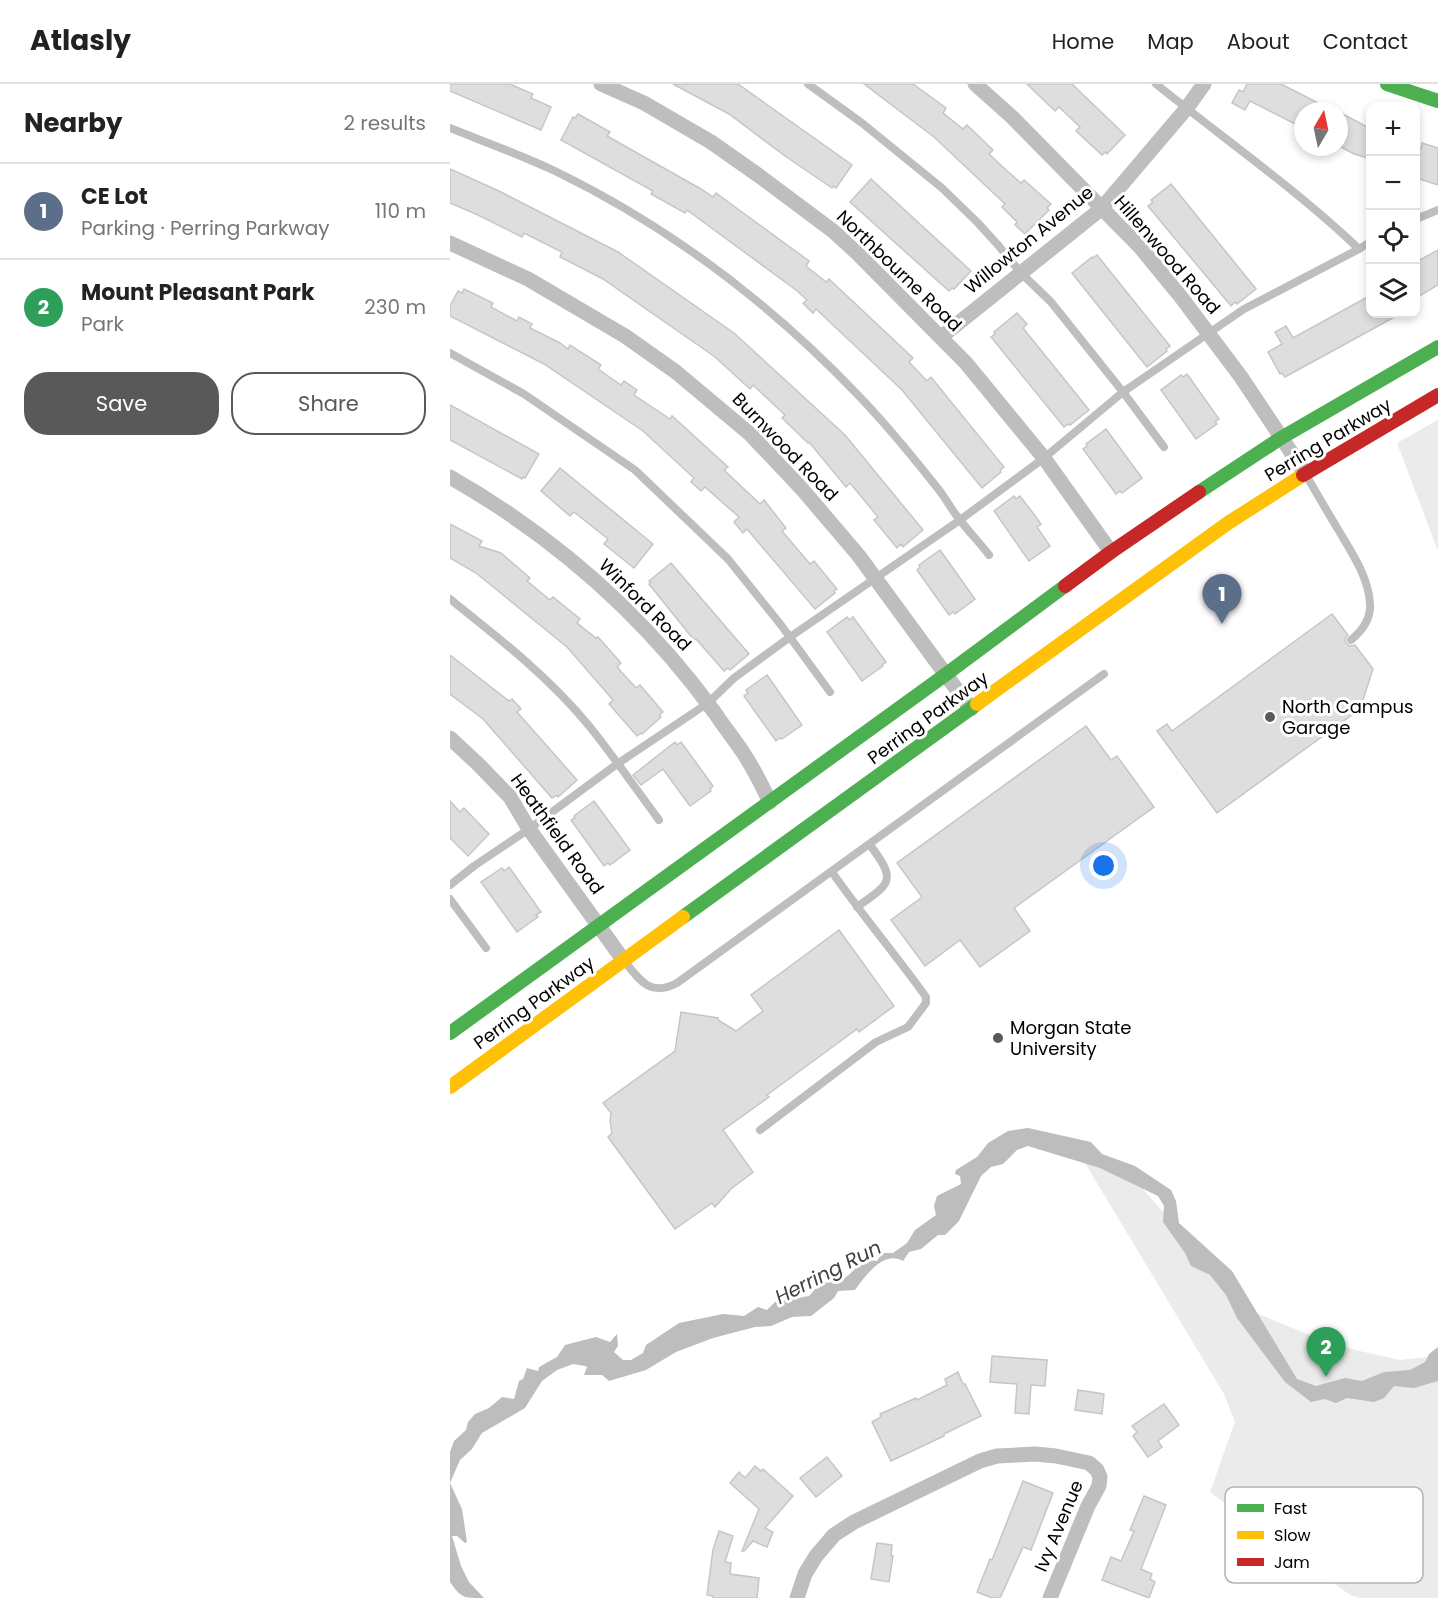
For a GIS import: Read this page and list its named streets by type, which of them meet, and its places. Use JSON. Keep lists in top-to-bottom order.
{
  "streets": {
    "main road": ["Perring Parkway"],
    "street": [
      "Willowton Avenue",
      "Hillenwood Road",
      "Northbourne Road",
      "Burnwood Road",
      "Winford Road",
      "Heathfield Road",
      "Ivy Avenue"
    ]
  },
  "crossings": [
    ["Willowton Avenue", "Hillenwood Road"],
    ["Willowton Avenue", "Northbourne Road"],
    ["Hillenwood Road", "Perring Parkway"],
    ["Northbourne Road", "Perring Parkway"],
    ["Perring Parkway", "Burnwood Road"],
    ["Perring Parkway", "Winford Road"],
    ["Perring Parkway", "Heathfield Road"]
  ],
  "water": ["Herring Run"],
  "places": ["North Campus Garage", "Morgan State University"],
  "legend": ["Fast", "Slow", "Jam"],
  "north": "top",
  "page": {
    "header": "Atlasly",
    "nav": [
      "Home",
      "Map",
      "About",
      "Contact"
    ],
    "heading": ["Nearby", "2 results"],
    "map_buttons": ["+", "−"],
    "list": [
      {
        "mark": "1",
        "name": "CE Lot",
        "note": "Parking · Perring Parkway",
        "value": "110 m"
      },
      {
        "mark": "2",
        "name": "Mount Pleasant Park",
        "note": "Park",
        "value": "230 m"
      }
    ],
    "buttons": ["Save", "Share"],
    "pins": ["1", "2"]
  }
}
